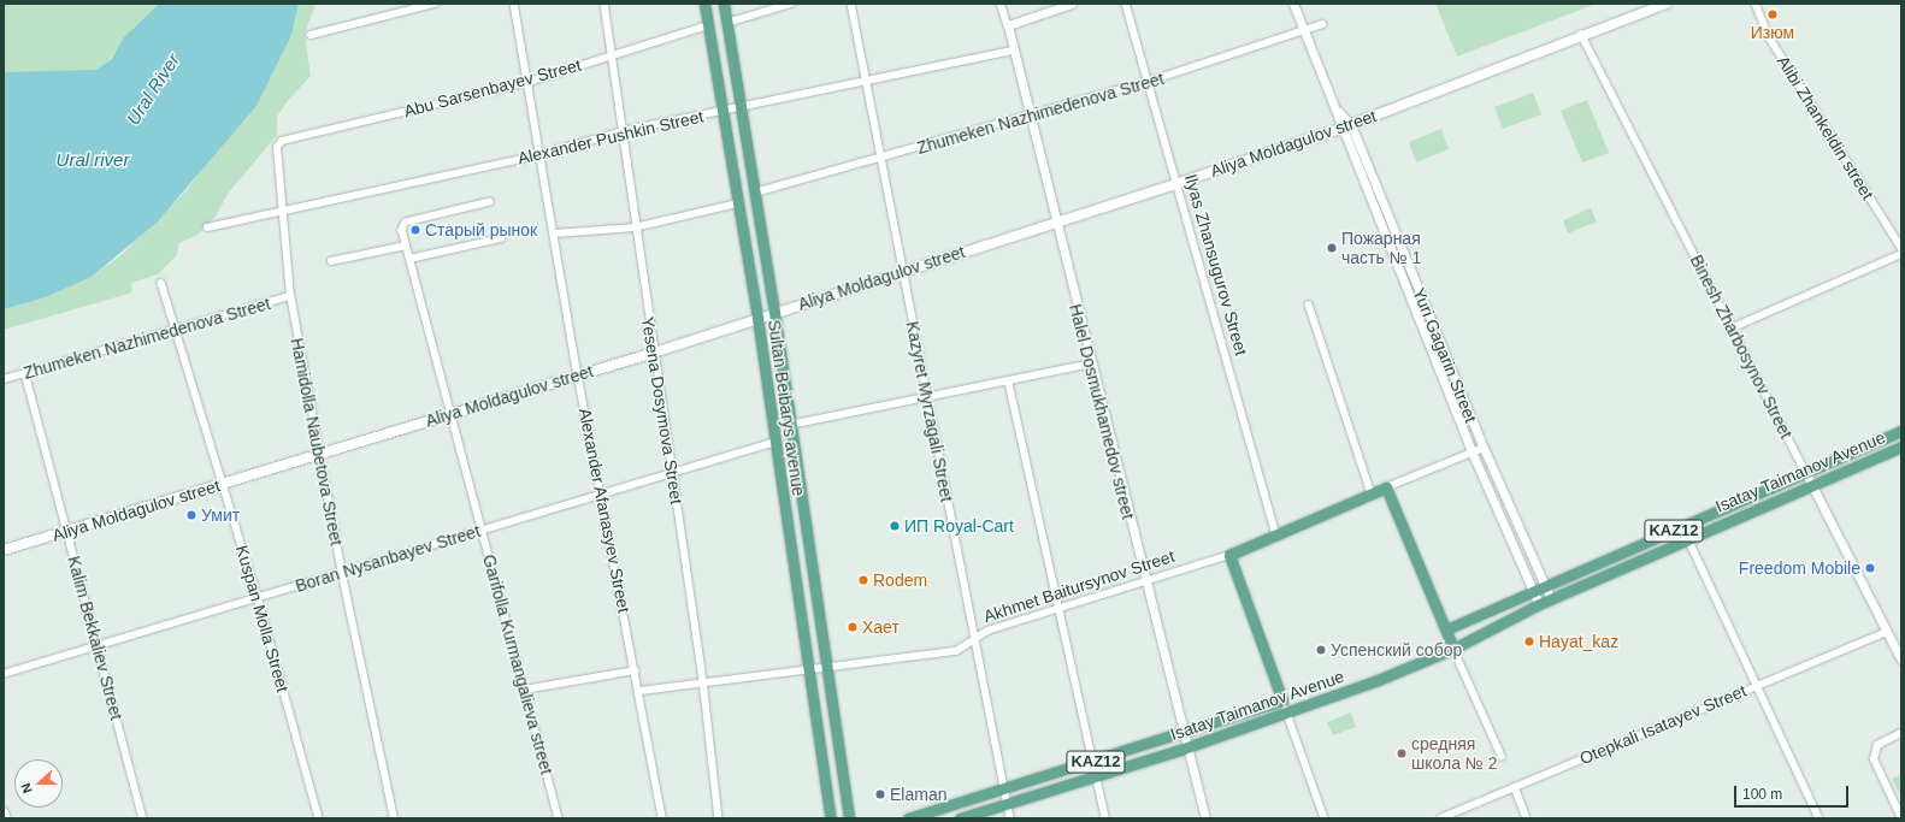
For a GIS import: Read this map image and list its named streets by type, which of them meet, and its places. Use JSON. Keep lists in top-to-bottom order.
{
  "streets": {
    "main road": [
      "Aliya Moldagulov street",
      "Sultan Beibarys avenue",
      "Isatay Taimanov Avenue",
      "KAZ12",
      "Akhmet Baitursynov Street"
    ],
    "street": [
      "Abu Sarsenbayev Street",
      "Zhumeken Nazhimedenova Street",
      "Alibi Zhankeldin street",
      "Alexander Pushkin Street",
      "Ilyas Zhansugurov Street",
      "Binesh Zharbosynov Street",
      "Yuri Gagarin Street",
      "Yesena Dosymova Street",
      "Kazyret Myrzagali Street",
      "Halel Dosmukhamedov street",
      "Hamidolla Naubetova Street",
      "Alexander Afanasyev Street",
      "Boran Nysanbayev Street",
      "Kuspan Molla Street",
      "Kalim Bekkaliev Street",
      "Garifolla Kurmangalieva street",
      "Otepkali Isatayev Street"
    ]
  },
  "crossings": [
    ["Abu Sarsenbayev Street", "Sultan Beibarys avenue"],
    ["Abu Sarsenbayev Street", "Yesena Dosymova Street"],
    ["Abu Sarsenbayev Street", "Hamidolla Naubetova Street"],
    ["Abu Sarsenbayev Street", "Alexander Afanasyev Street"],
    ["Zhumeken Nazhimedenova Street", "Ilyas Zhansugurov Street"],
    ["Zhumeken Nazhimedenova Street", "Yuri Gagarin Street"],
    ["Zhumeken Nazhimedenova Street", "Sultan Beibarys avenue"],
    ["Zhumeken Nazhimedenova Street", "Kazyret Myrzagali Street"],
    ["Zhumeken Nazhimedenova Street", "Halel Dosmukhamedov street"],
    ["Zhumeken Nazhimedenova Street", "Hamidolla Naubetova Street"],
    ["Zhumeken Nazhimedenova Street", "Kuspan Molla Street"],
    ["Zhumeken Nazhimedenova Street", "Kalim Bekkaliev Street"],
    ["Alexander Pushkin Street", "Sultan Beibarys avenue"],
    ["Alexander Pushkin Street", "Yesena Dosymova Street"],
    ["Alexander Pushkin Street", "Kazyret Myrzagali Street"],
    ["Alexander Pushkin Street", "Halel Dosmukhamedov street"],
    ["Alexander Pushkin Street", "Hamidolla Naubetova Street"],
    ["Alexander Pushkin Street", "Alexander Afanasyev Street"],
    ["Aliya Moldagulov street", "Ilyas Zhansugurov Street"],
    ["Aliya Moldagulov street", "Binesh Zharbosynov Street"],
    ["Aliya Moldagulov street", "Yuri Gagarin Street"],
    ["Aliya Moldagulov street", "Sultan Beibarys avenue"],
    ["Aliya Moldagulov street", "Yesena Dosymova Street"],
    ["Aliya Moldagulov street", "Kazyret Myrzagali Street"],
    ["Aliya Moldagulov street", "Halel Dosmukhamedov street"],
    ["Aliya Moldagulov street", "Hamidolla Naubetova Street"],
    ["Aliya Moldagulov street", "Alexander Afanasyev Street"],
    ["Aliya Moldagulov street", "Kuspan Molla Street"],
    ["Aliya Moldagulov street", "Kalim Bekkaliev Street"],
    ["Aliya Moldagulov street", "Garifolla Kurmangalieva street"],
    ["Ilyas Zhansugurov Street", "Akhmet Baitursynov Street"],
    ["Binesh Zharbosynov Street", "Isatay Taimanov Avenue"],
    ["Binesh Zharbosynov Street", "Otepkali Isatayev Street"],
    ["Yuri Gagarin Street", "Isatay Taimanov Avenue"],
    ["Yuri Gagarin Street", "Akhmet Baitursynov Street"],
    ["Sultan Beibarys avenue", "Boran Nysanbayev Street"],
    ["Sultan Beibarys avenue", "Akhmet Baitursynov Street"],
    ["Yesena Dosymova Street", "Boran Nysanbayev Street"],
    ["Yesena Dosymova Street", "Akhmet Baitursynov Street"],
    ["Kazyret Myrzagali Street", "Isatay Taimanov Avenue"],
    ["Kazyret Myrzagali Street", "Akhmet Baitursynov Street"],
    ["Halel Dosmukhamedov street", "Isatay Taimanov Avenue"],
    ["Halel Dosmukhamedov street", "Akhmet Baitursynov Street"],
    ["Hamidolla Naubetova Street", "Boran Nysanbayev Street"],
    ["Alexander Afanasyev Street", "Boran Nysanbayev Street"],
    ["Alexander Afanasyev Street", "Akhmet Baitursynov Street"],
    ["Boran Nysanbayev Street", "Kuspan Molla Street"],
    ["Boran Nysanbayev Street", "Kalim Bekkaliev Street"],
    ["Boran Nysanbayev Street", "Garifolla Kurmangalieva street"]
  ],
  "water": ["Ural River", "Ural river"],
  "places": [
    "Изюм",
    "Старый рынок",
    "Пожарная часть № 1",
    "Умит",
    "ИП Royal-Cart",
    "Freedom Mobile",
    "Rodem",
    "Хает",
    "Hayat_kaz",
    "Успенский собор",
    "cредняя школа № 2",
    "Elaman"
  ],
  "scale_bar": "100 m",
  "north": "left"
}
